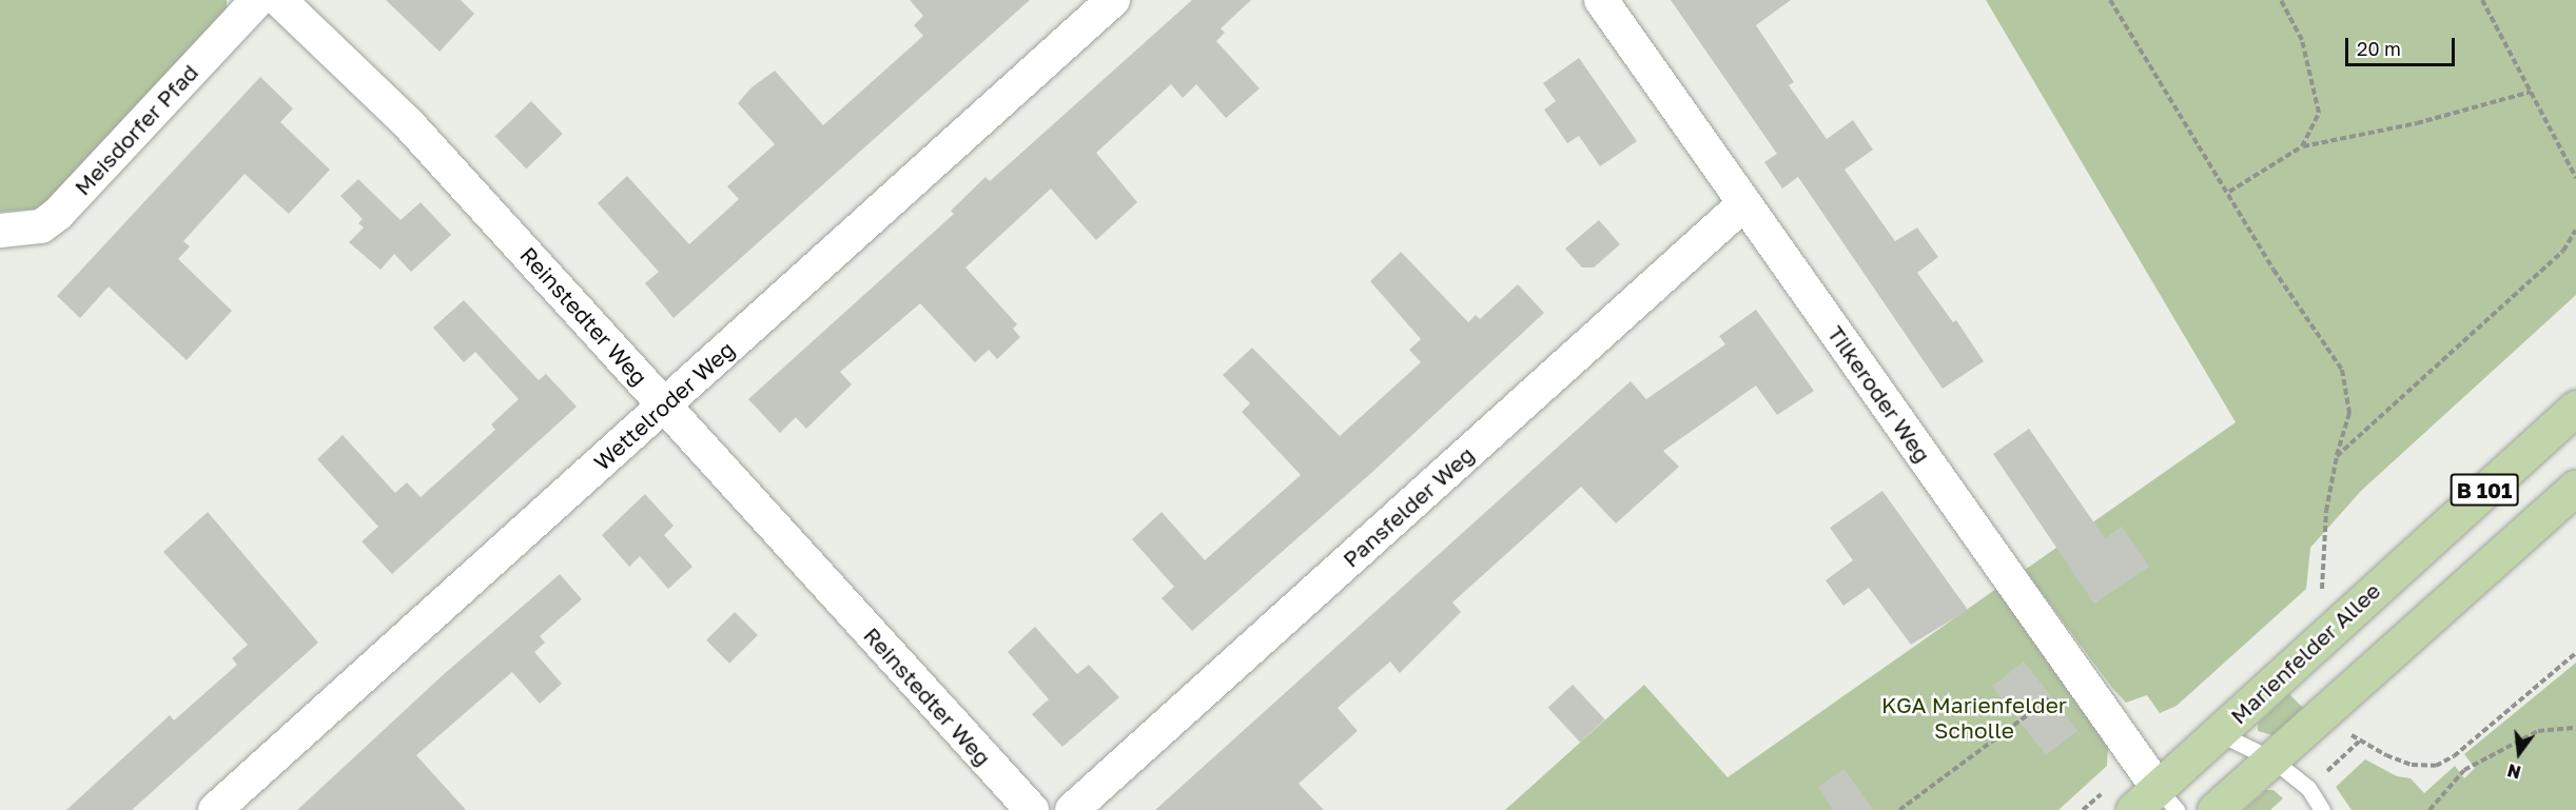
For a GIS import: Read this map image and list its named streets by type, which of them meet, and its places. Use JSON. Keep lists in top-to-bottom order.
{
  "streets": {
    "main road": ["B 101", "Marienfelder Allee"],
    "street": [
      "Meisdorfer Pfad",
      "Reinstedter Weg",
      "Tilkeroder Weg",
      "Wettelroder Weg",
      "Pansfelder Weg"
    ]
  },
  "crossings": [
    ["Reinstedter Weg", "Wettelroder Weg"],
    ["Tilkeroder Weg", "Pansfelder Weg"],
    ["Tilkeroder Weg", "Marienfelder Allee"],
    ["B 101", "Marienfelder Allee"]
  ],
  "parks": ["KGA Marienfelder Scholle"],
  "scale_bar": "20 m",
  "north": "bottom"
}
